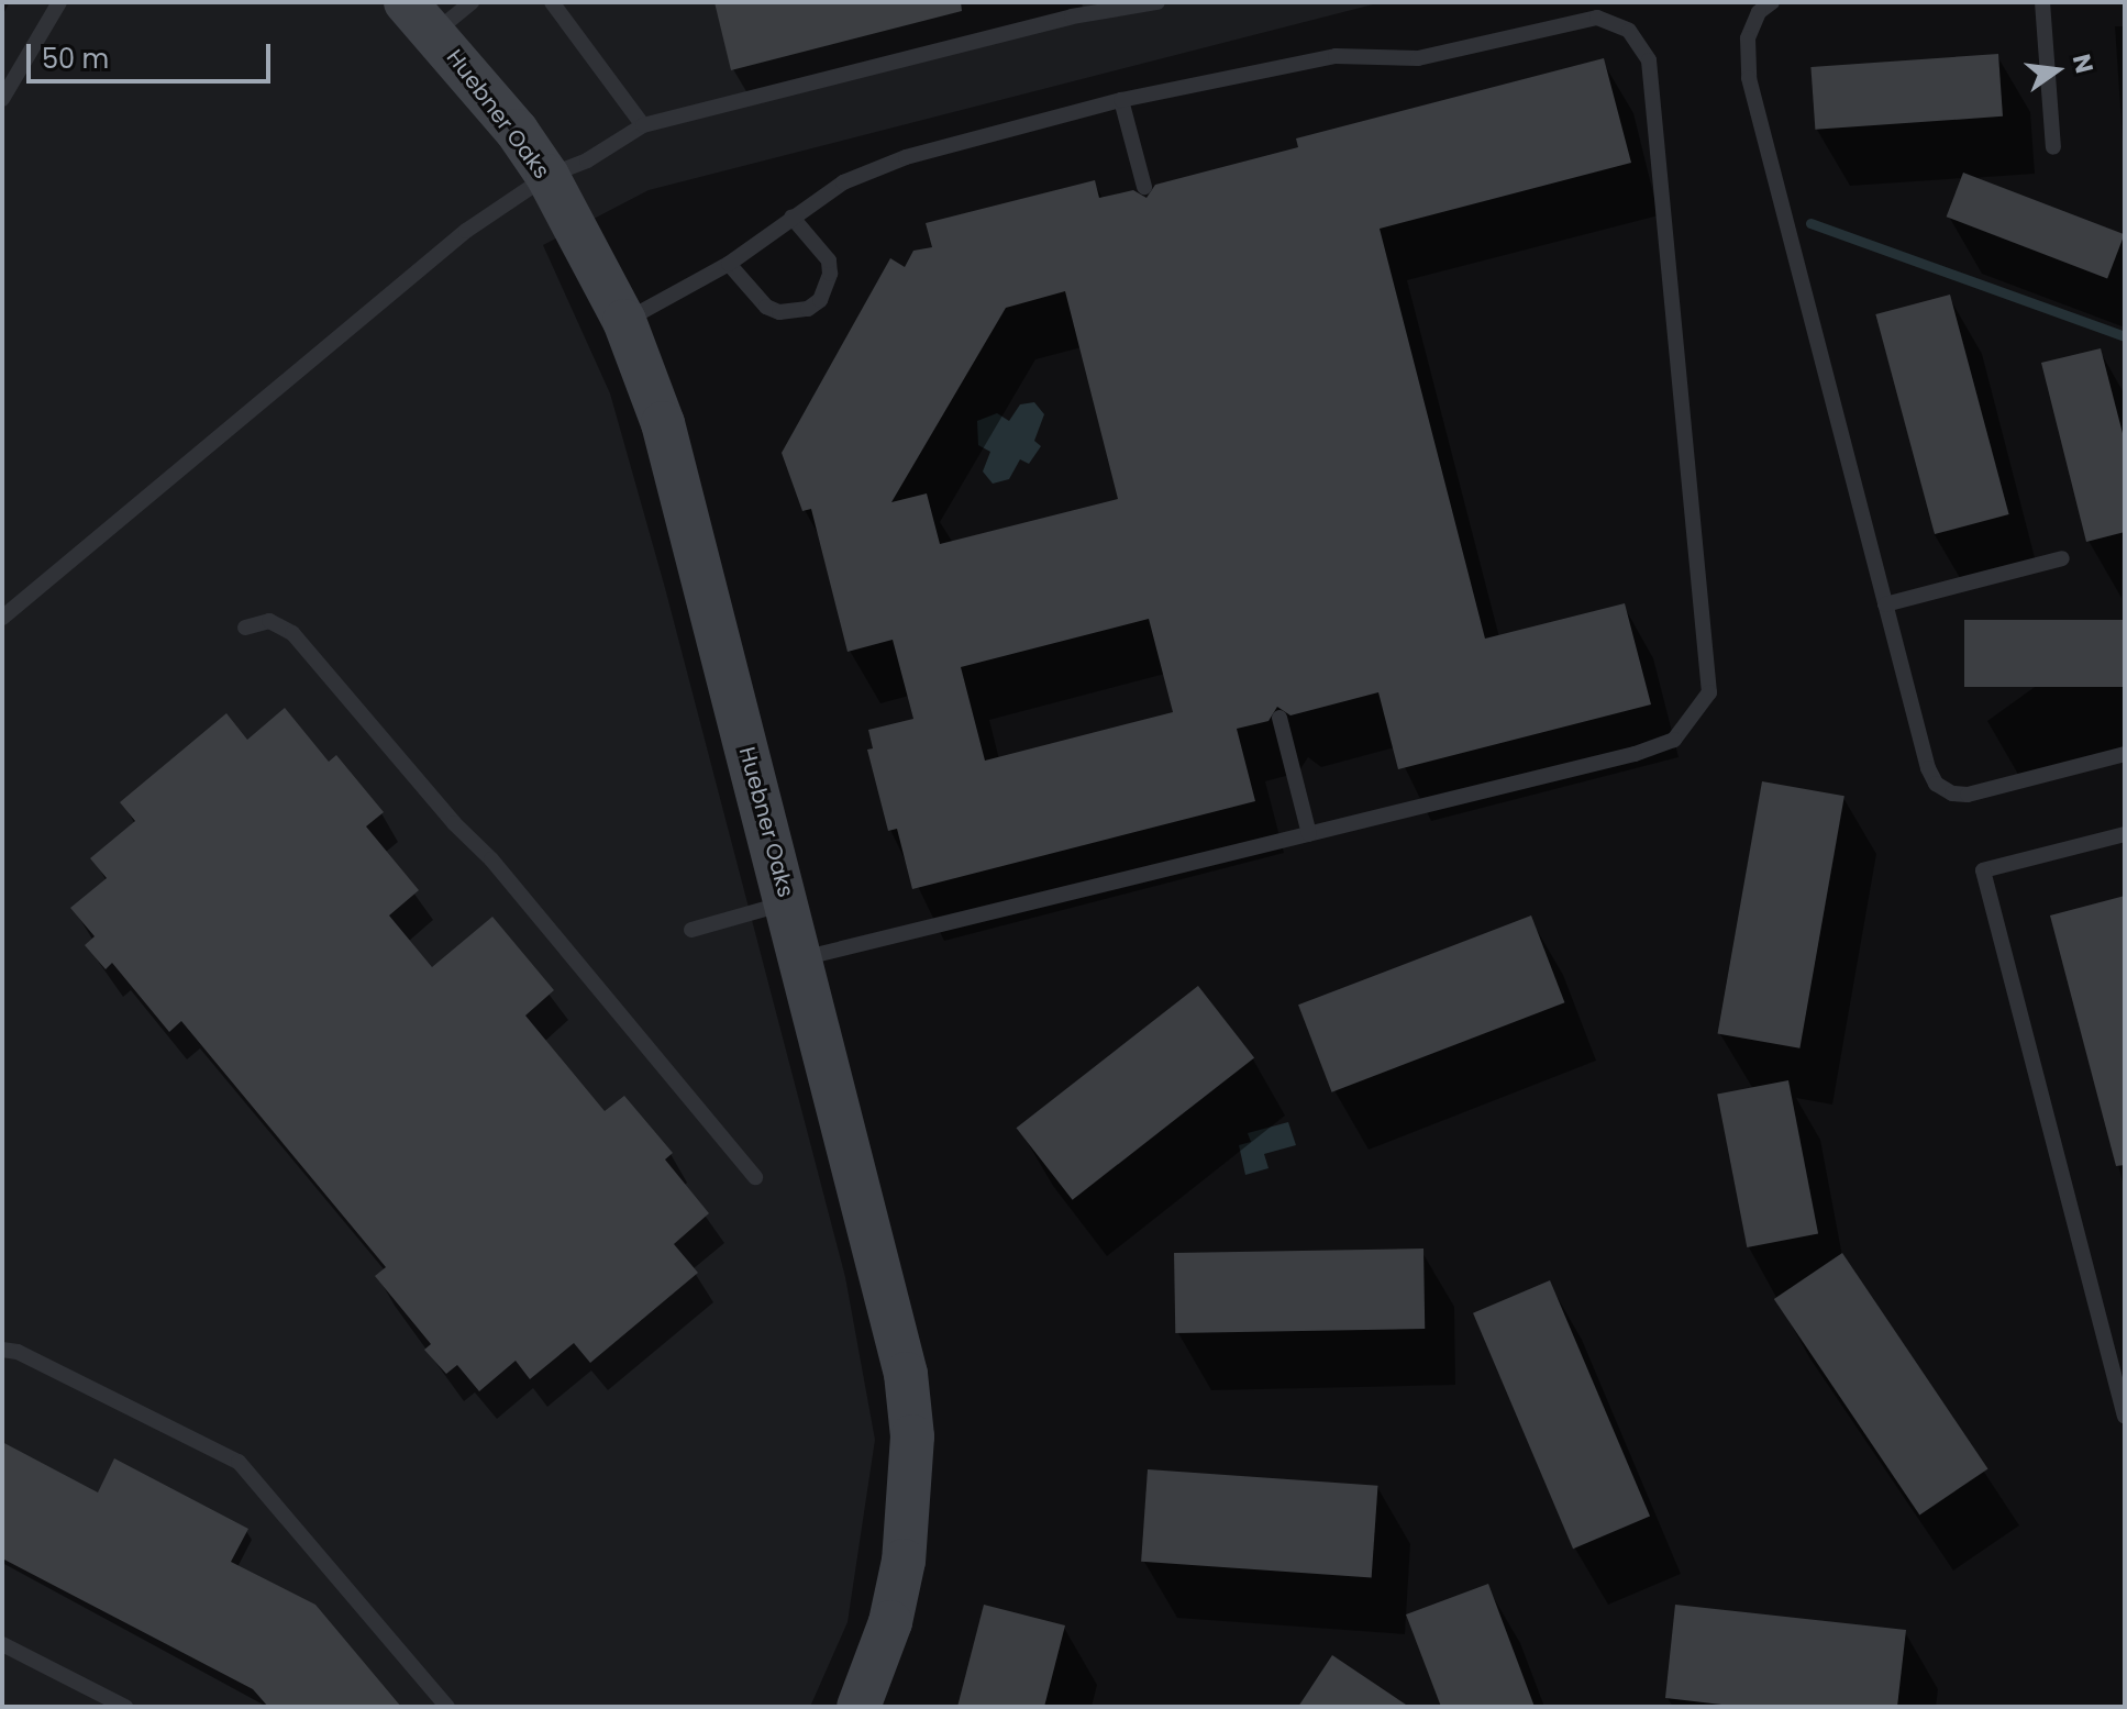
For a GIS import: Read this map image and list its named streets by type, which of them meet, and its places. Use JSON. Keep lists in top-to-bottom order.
{
  "streets": {
    "street": ["Huebner Oaks"]
  },
  "scale_bar": "50 m",
  "north": "right"
}
